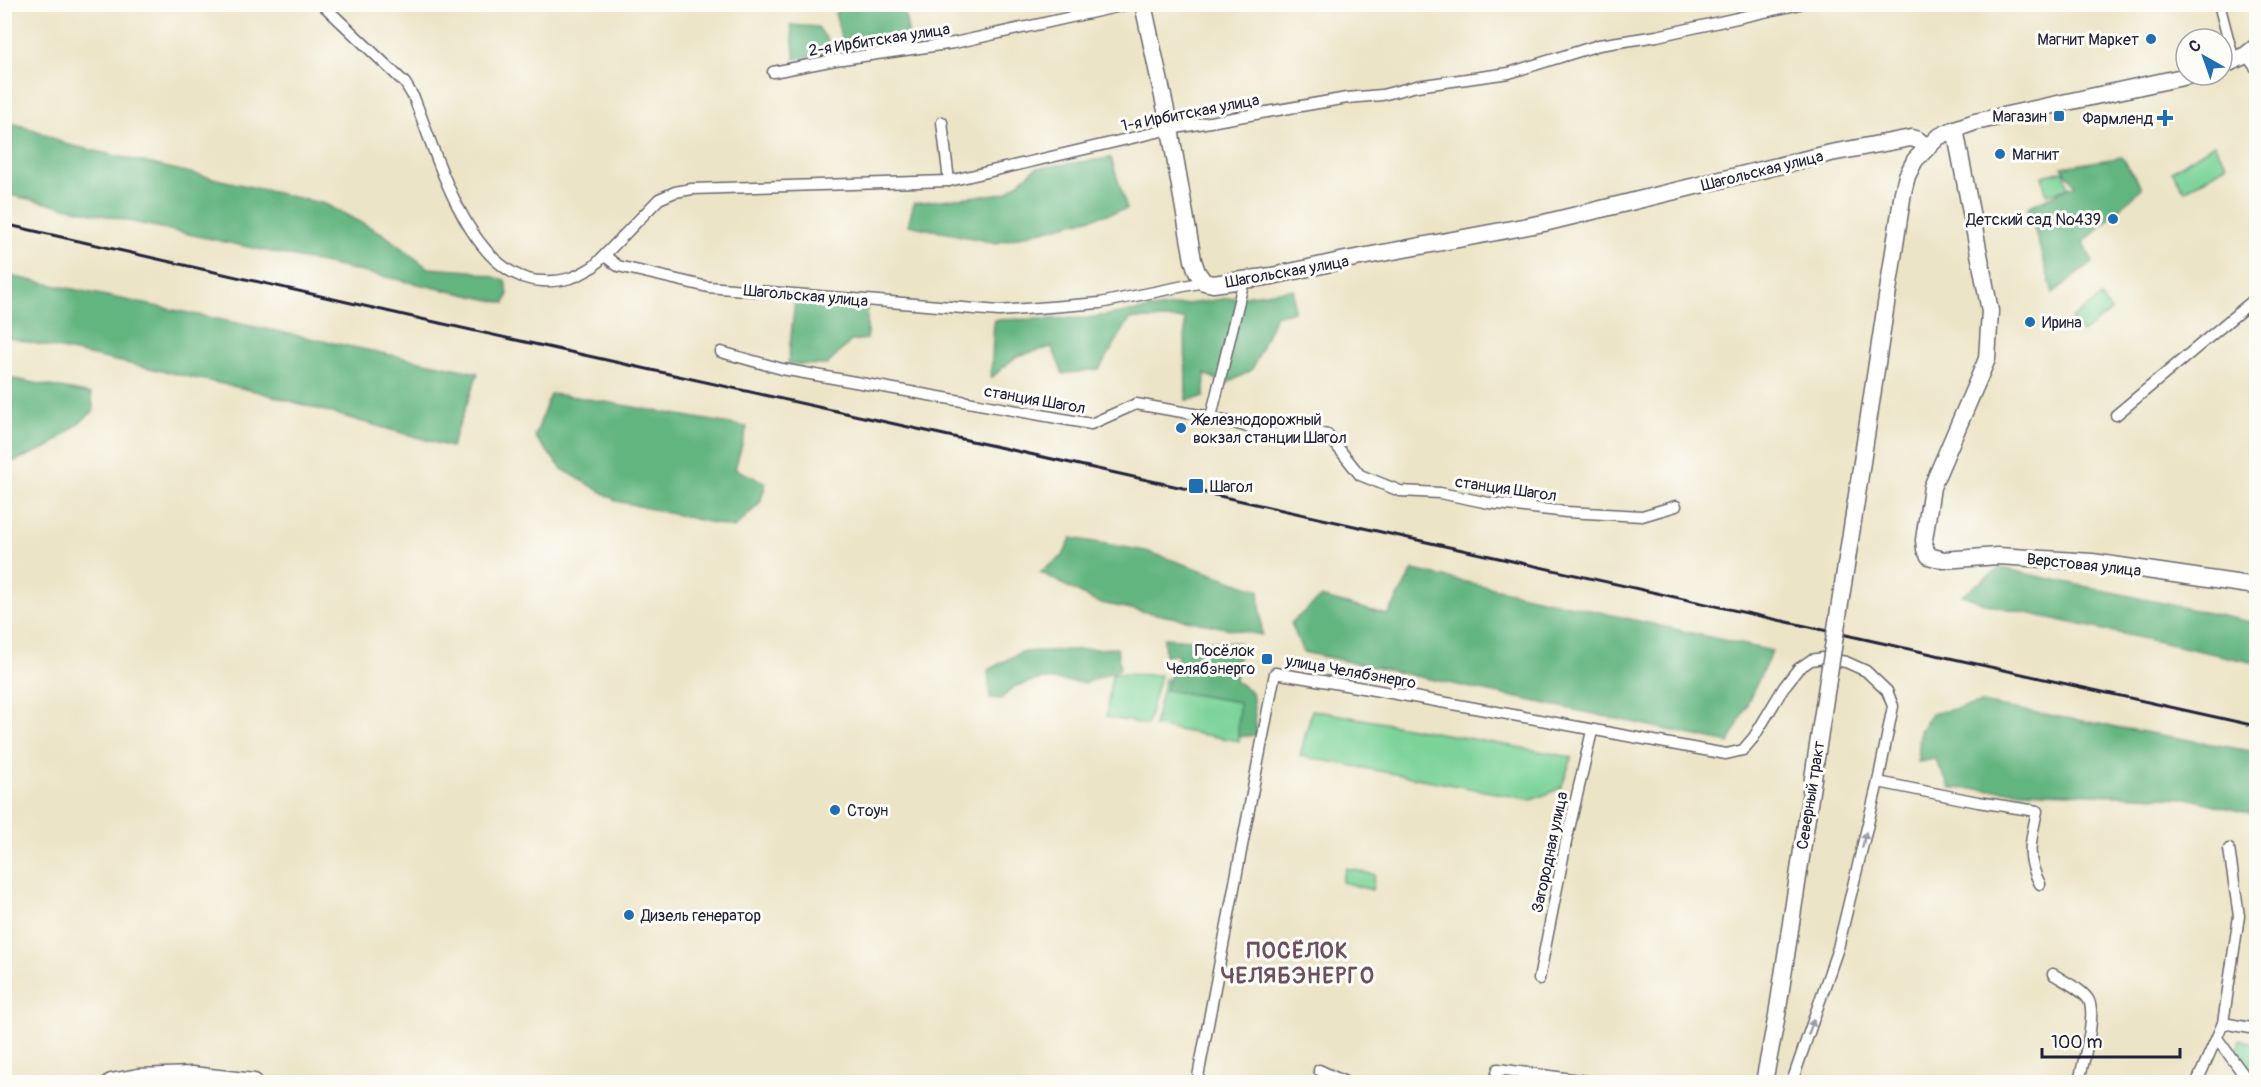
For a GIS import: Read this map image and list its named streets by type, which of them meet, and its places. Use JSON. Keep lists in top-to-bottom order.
{
  "streets": {
    "street": [
      "2-я Ирбитская улица",
      "1-я Ирбитская улица",
      "Шагольская улица",
      "станция Шагол",
      "Верстовая улица",
      "улица Челябэнерго",
      "Северный тракт",
      "Загородная улица"
    ]
  },
  "crossings": [
    ["1-я Ирбитская улица", "Шагольская улица"],
    ["Шагольская улица", "Северный тракт"],
    ["улица Челябэнерго", "Загородная улица"]
  ],
  "districts": ["ПОСЁЛОК ЧЕЛЯБЭНЕРГО"],
  "places": {
    "other": [
      "Магнит Маркет",
      "Магнит",
      "Детский сад №439",
      "Ирина",
      "Железнодорожный вокзал станции Шагол",
      "Стоун",
      "Дизель генератор"
    ],
    "transit": ["Магазин", "Шагол", "Посёлок Челябэнерго"],
    "health": ["Фармленд"]
  },
  "scale_bar": "100 m",
  "north": "top left"
}
